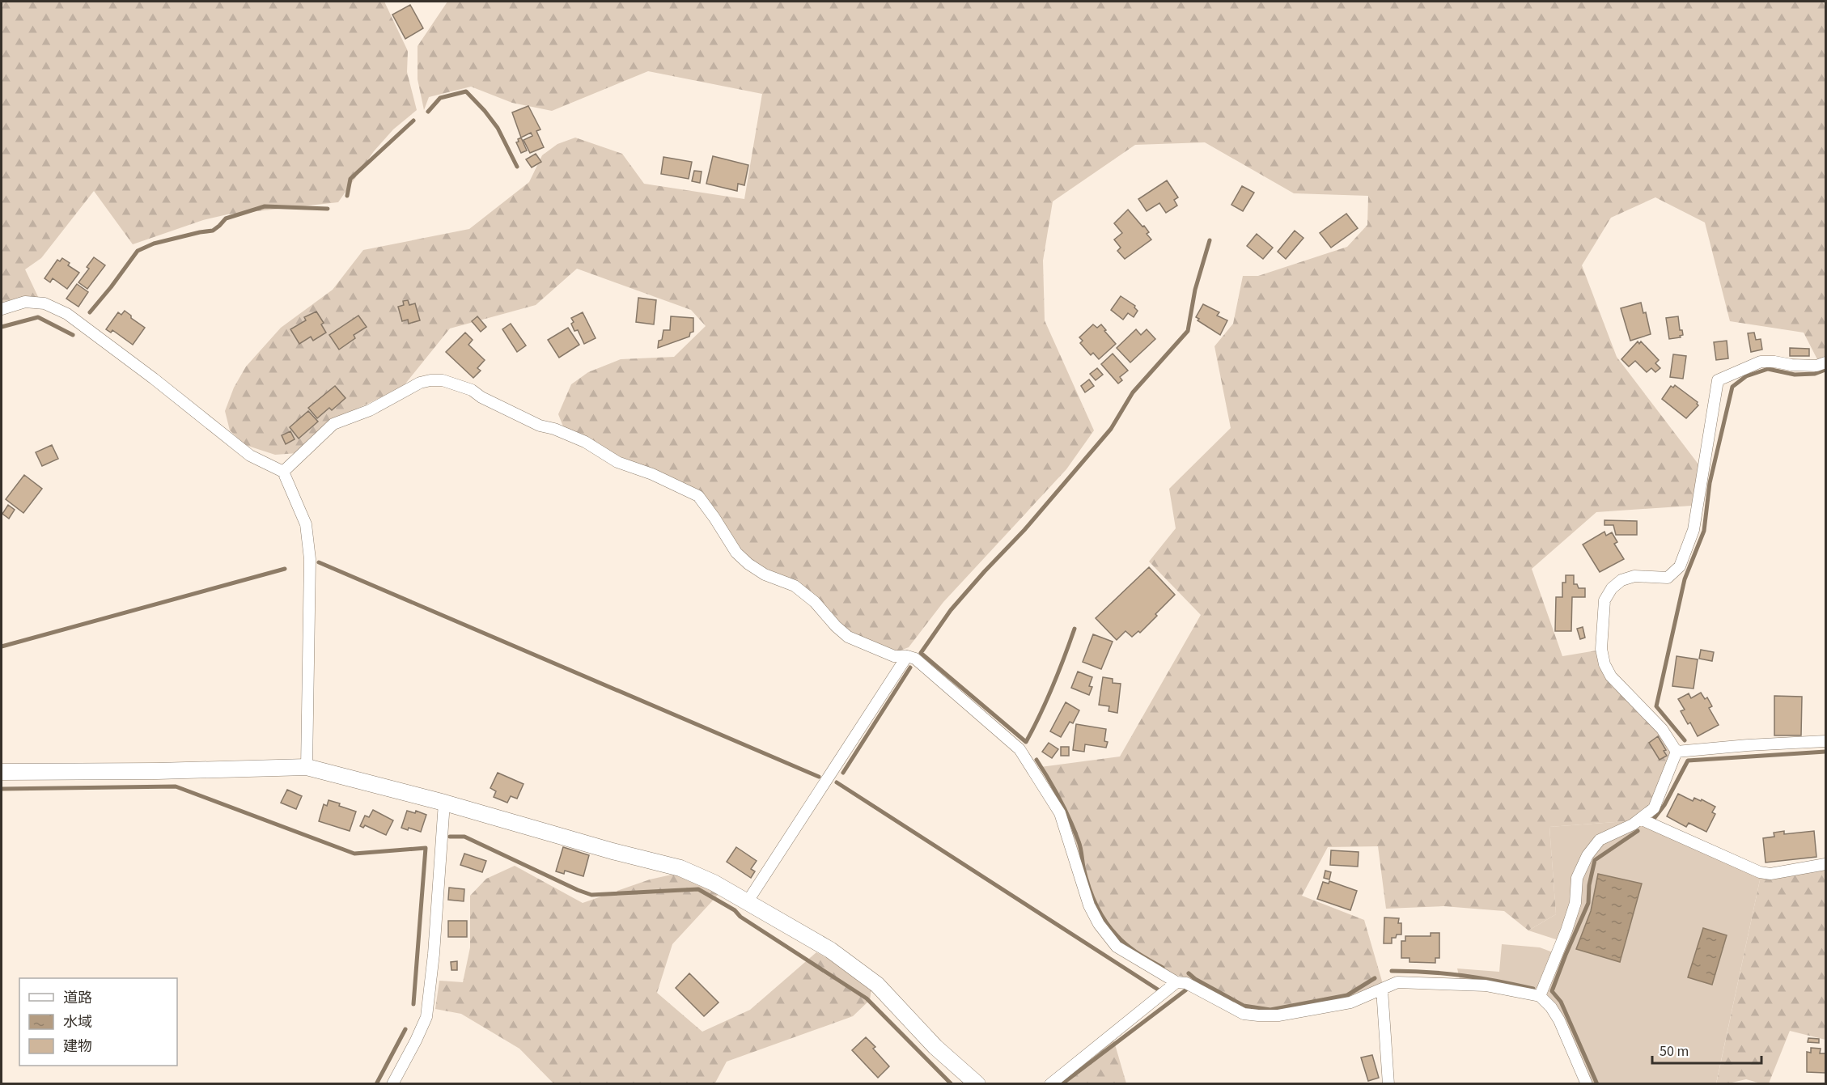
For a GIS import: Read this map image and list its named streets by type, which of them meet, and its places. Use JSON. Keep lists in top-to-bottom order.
{
  "legend": ["道路", "水域", "建物"],
  "scale_bar": "50 m"
}
